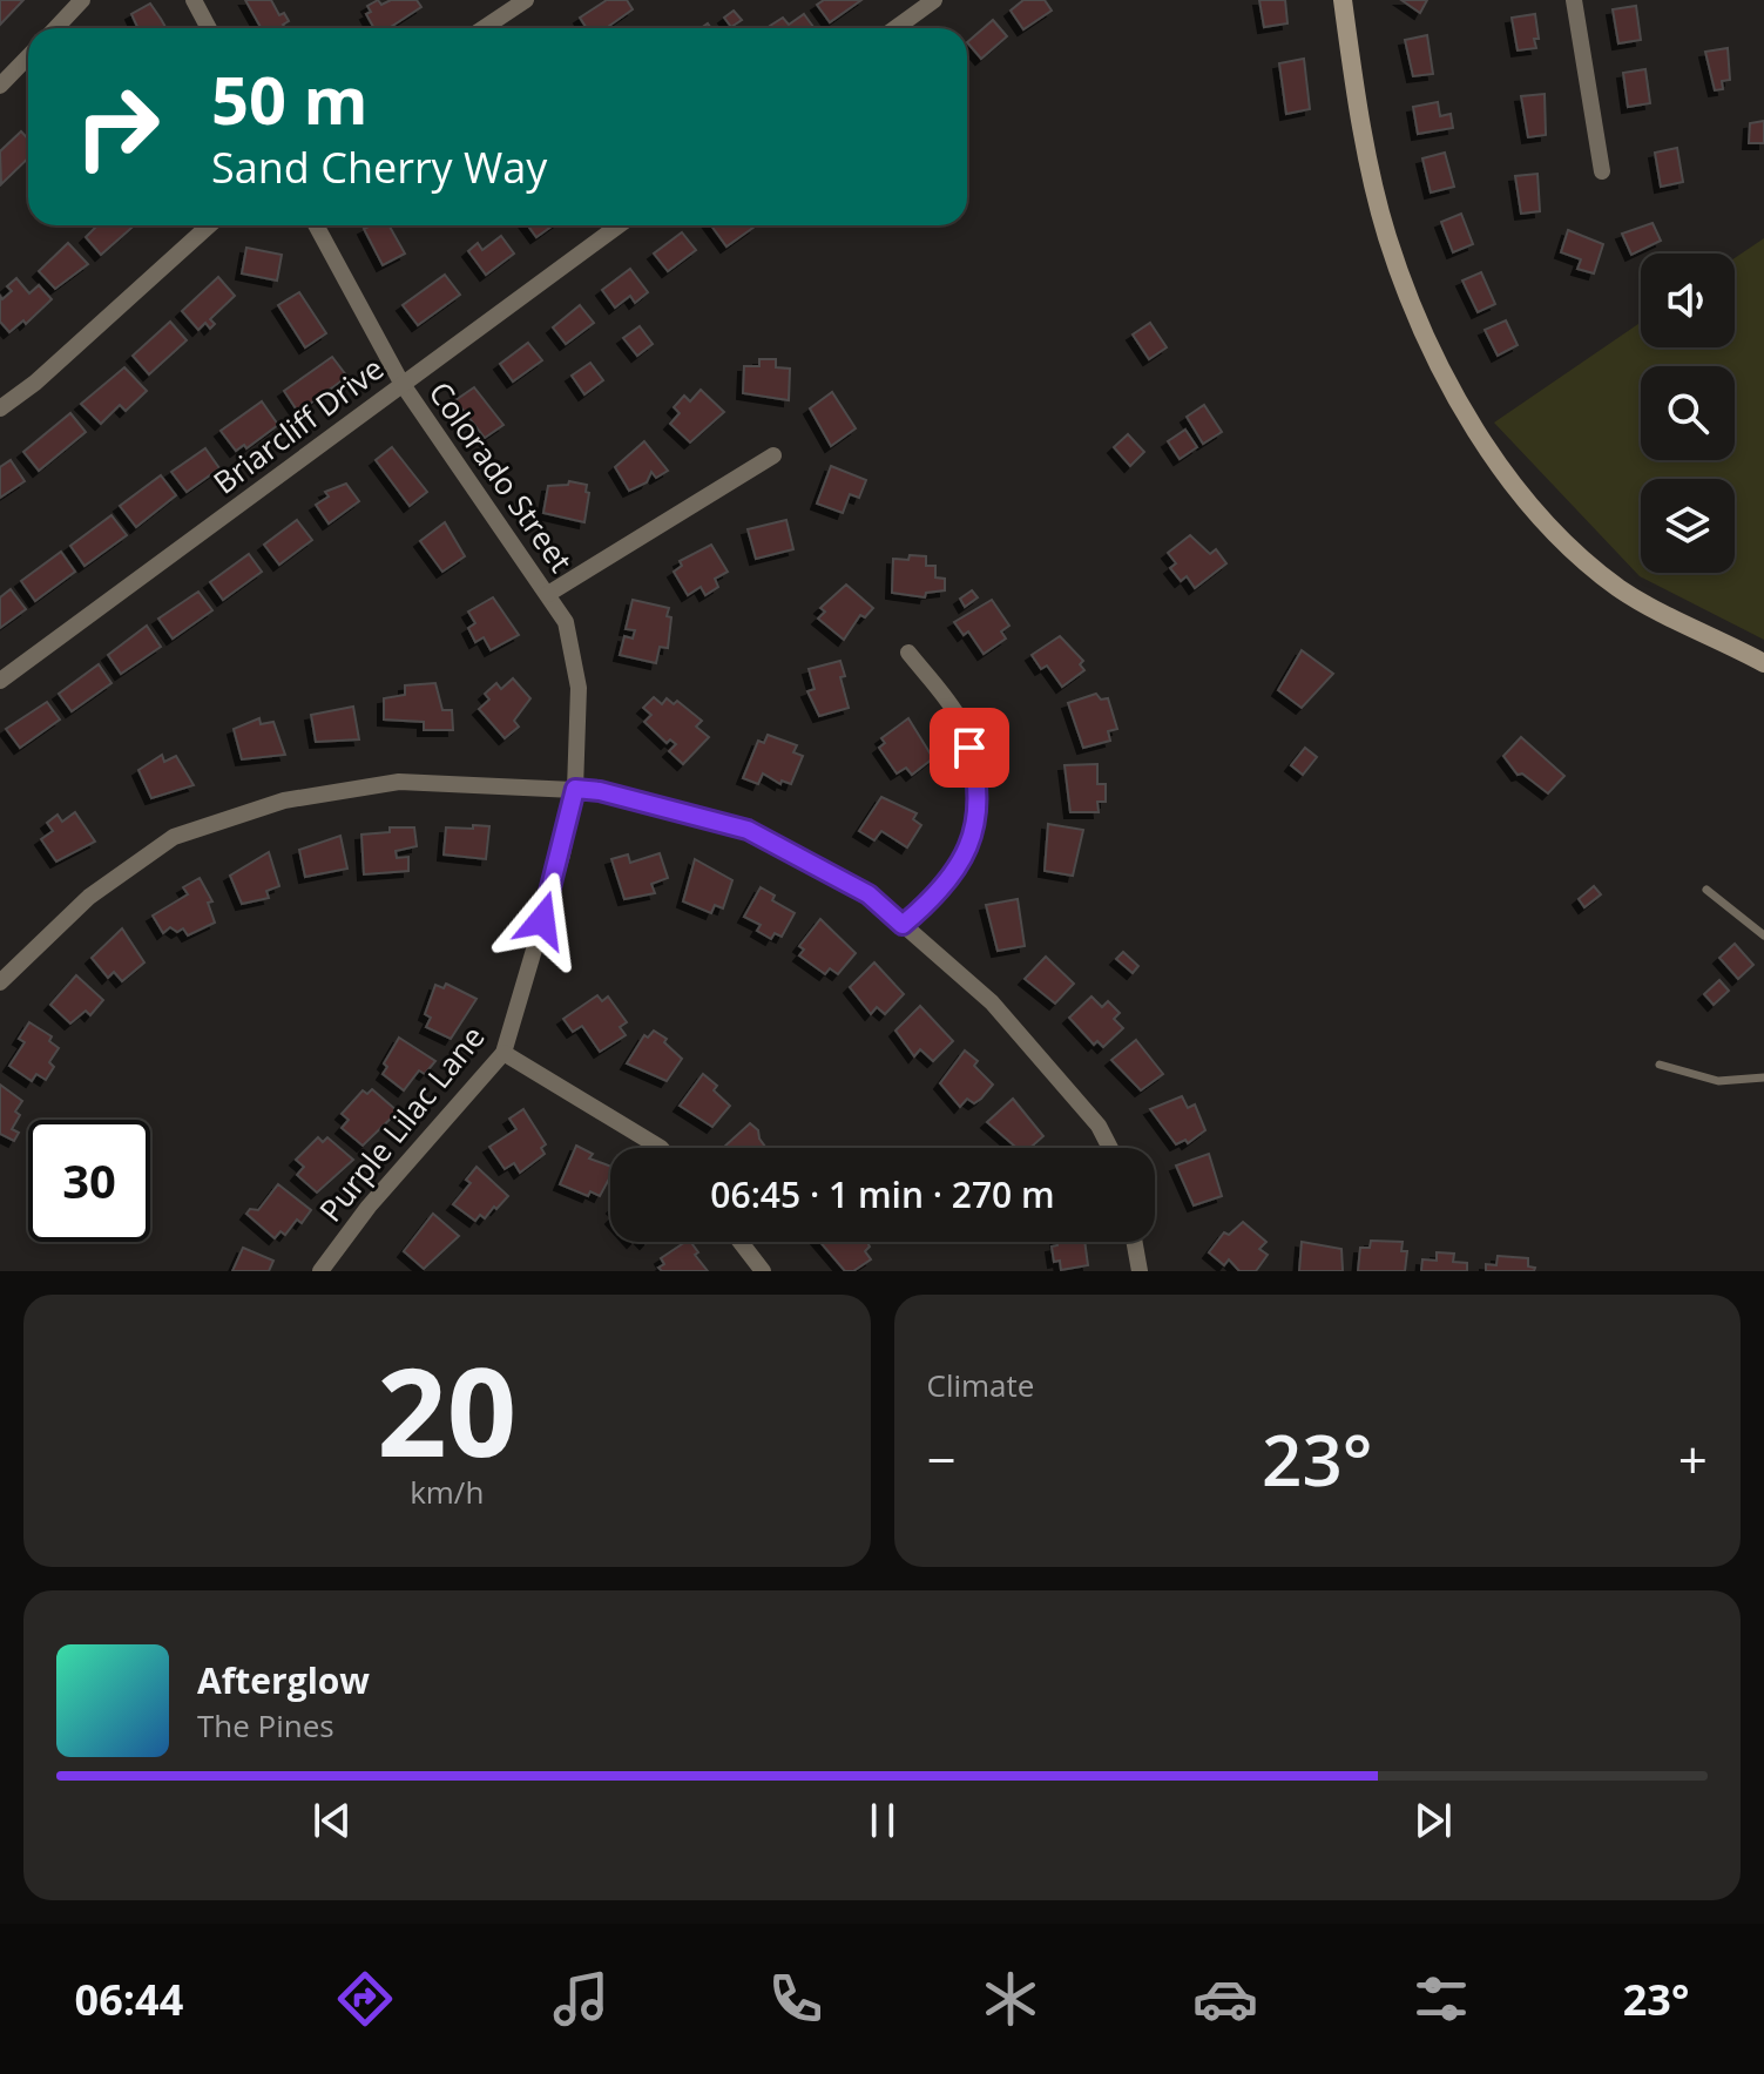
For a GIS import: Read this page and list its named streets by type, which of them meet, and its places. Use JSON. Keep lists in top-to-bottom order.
{
  "streets": {
    "street": ["Briarcliff Drive", "Colorado Street", "Purple Lilac Lane"]
  },
  "crossings": [
    ["Briarcliff Drive", "Colorado Street"],
    ["Colorado Street", "Purple Lilac Lane"]
  ],
  "page": {
    "turn": ["50 m", "Sand Cherry Way"],
    "limit": "30",
    "trip": "06:45 · 1 min · 270 m",
    "tile": [
      ["20", "km/h"],
      "Climate"
    ],
    "heat": ["−", "23°", "+"],
    "song": ["Afterglow", "The Pines"],
    "tabs": ["06:44", "23°"]
  }
}
